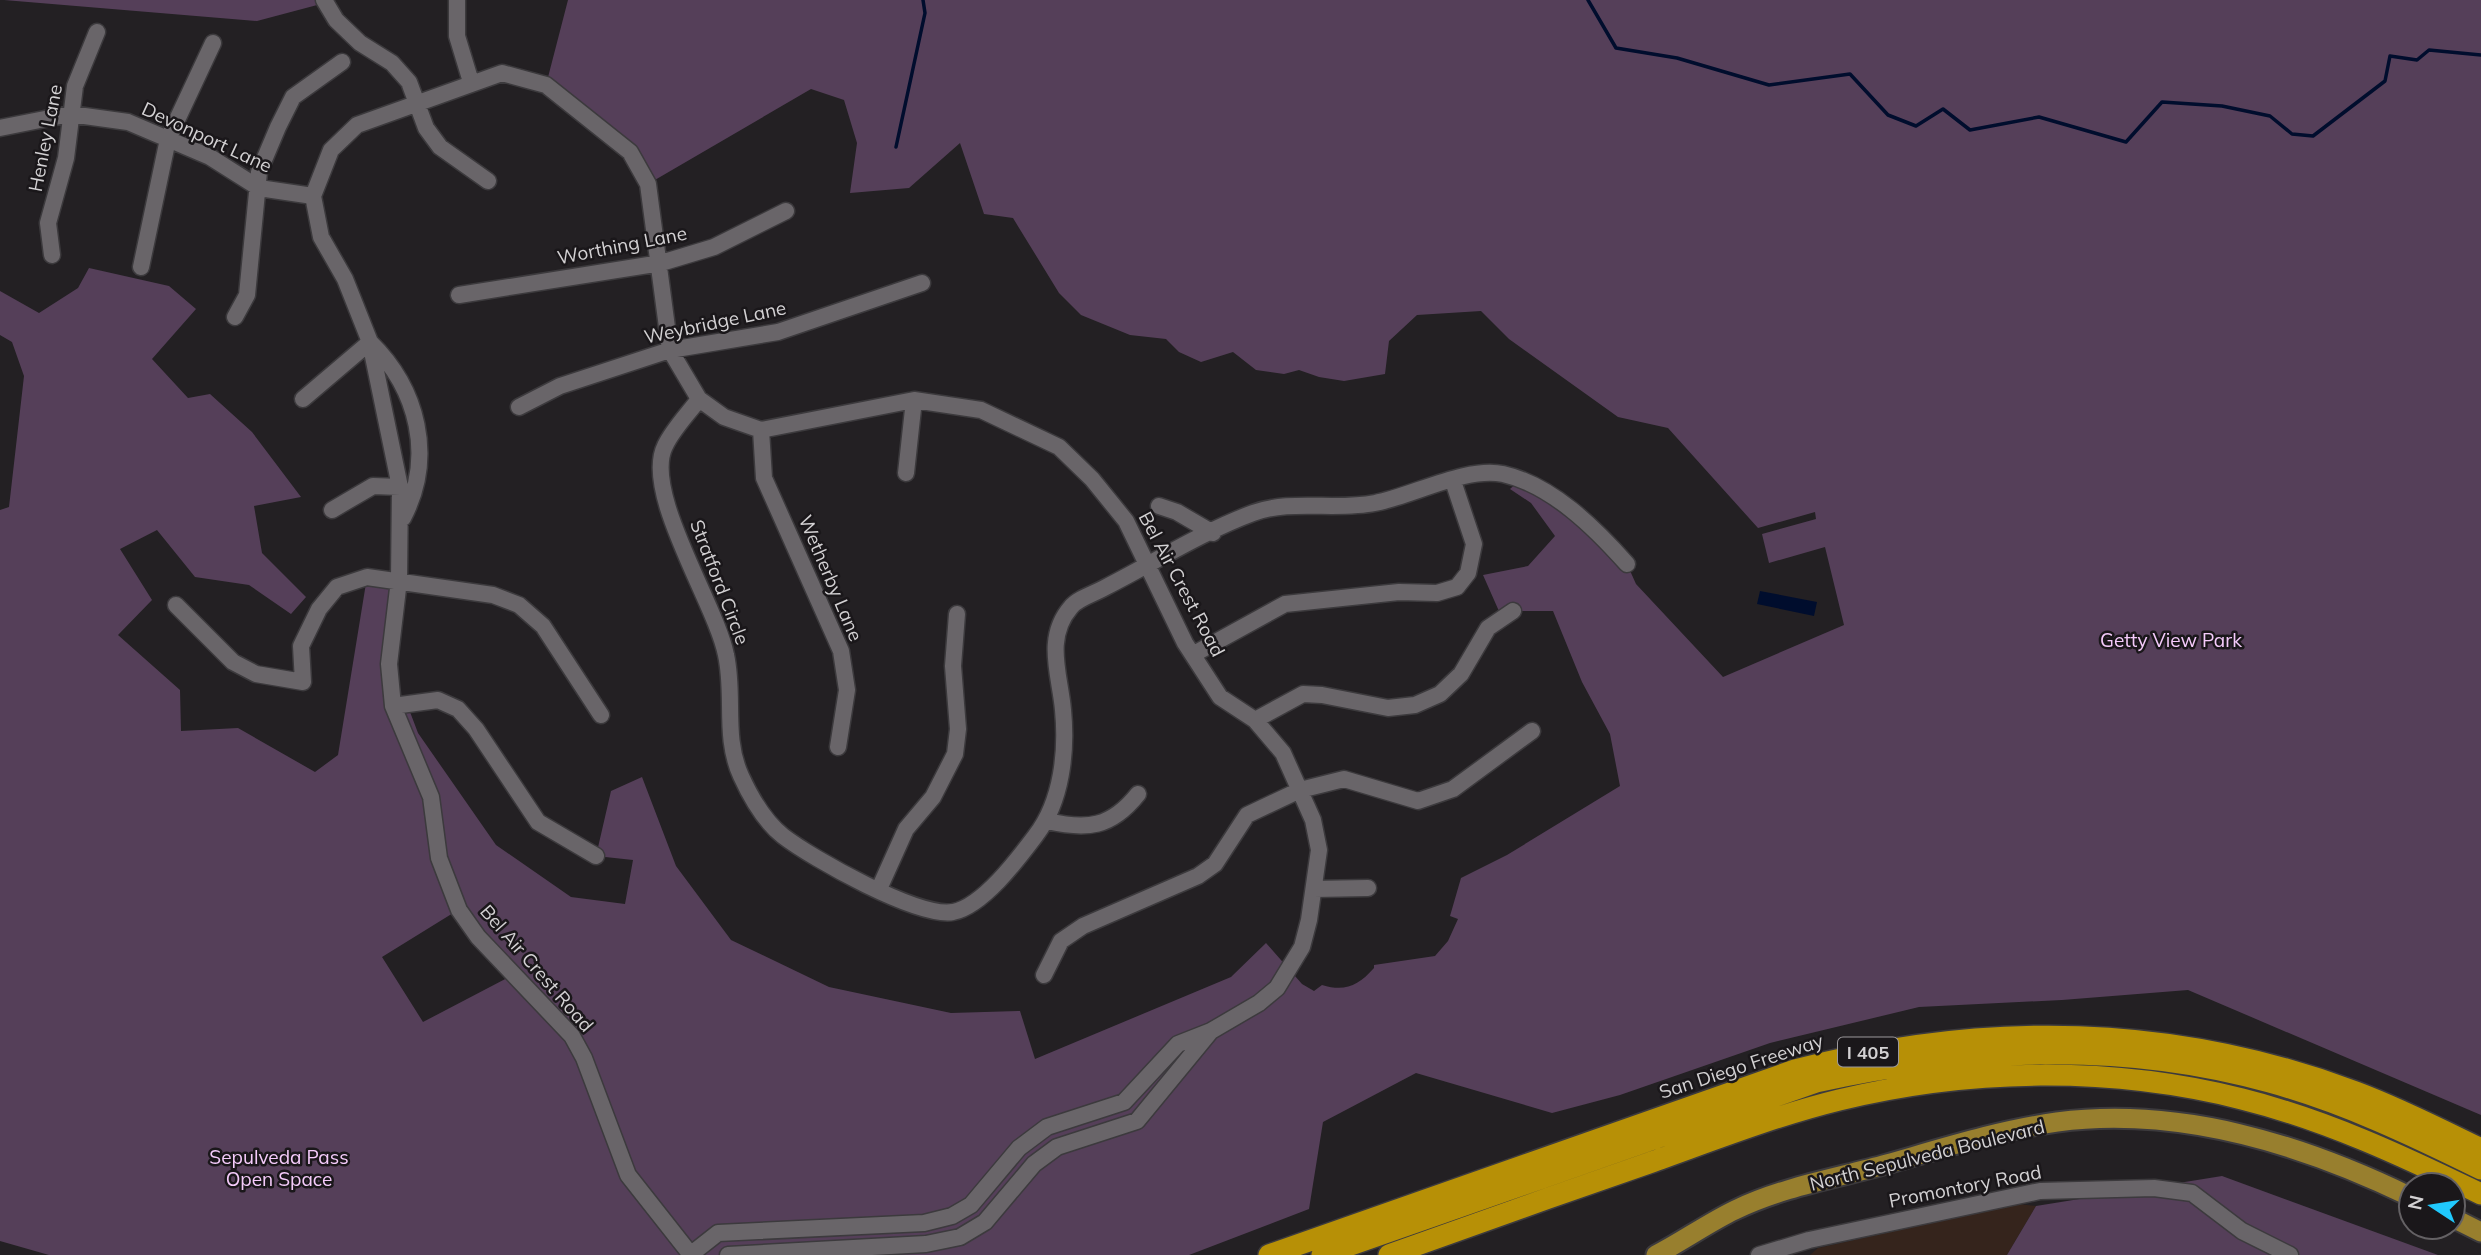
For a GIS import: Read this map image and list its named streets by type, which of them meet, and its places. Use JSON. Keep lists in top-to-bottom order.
{
  "streets": {
    "highway": ["I 405", "San Diego Freeway"],
    "main road": ["North Sepulveda Boulevard"],
    "street": [
      "Devonport Lane",
      "Henley Lane",
      "Worthing Lane",
      "Weybridge Lane",
      "Wetherby Lane",
      "Stratford Circle",
      "Bel Air Crest Road",
      "Promontory Road"
    ]
  },
  "crossings": [
    ["Devonport Lane", "Henley Lane"],
    ["Devonport Lane", "Bel Air Crest Road"],
    ["Wetherby Lane", "Bel Air Crest Road"],
    ["Stratford Circle", "Bel Air Crest Road"]
  ],
  "parks": ["Getty View Park", "Sepulveda Pass Open Space"],
  "north": "left"
}
